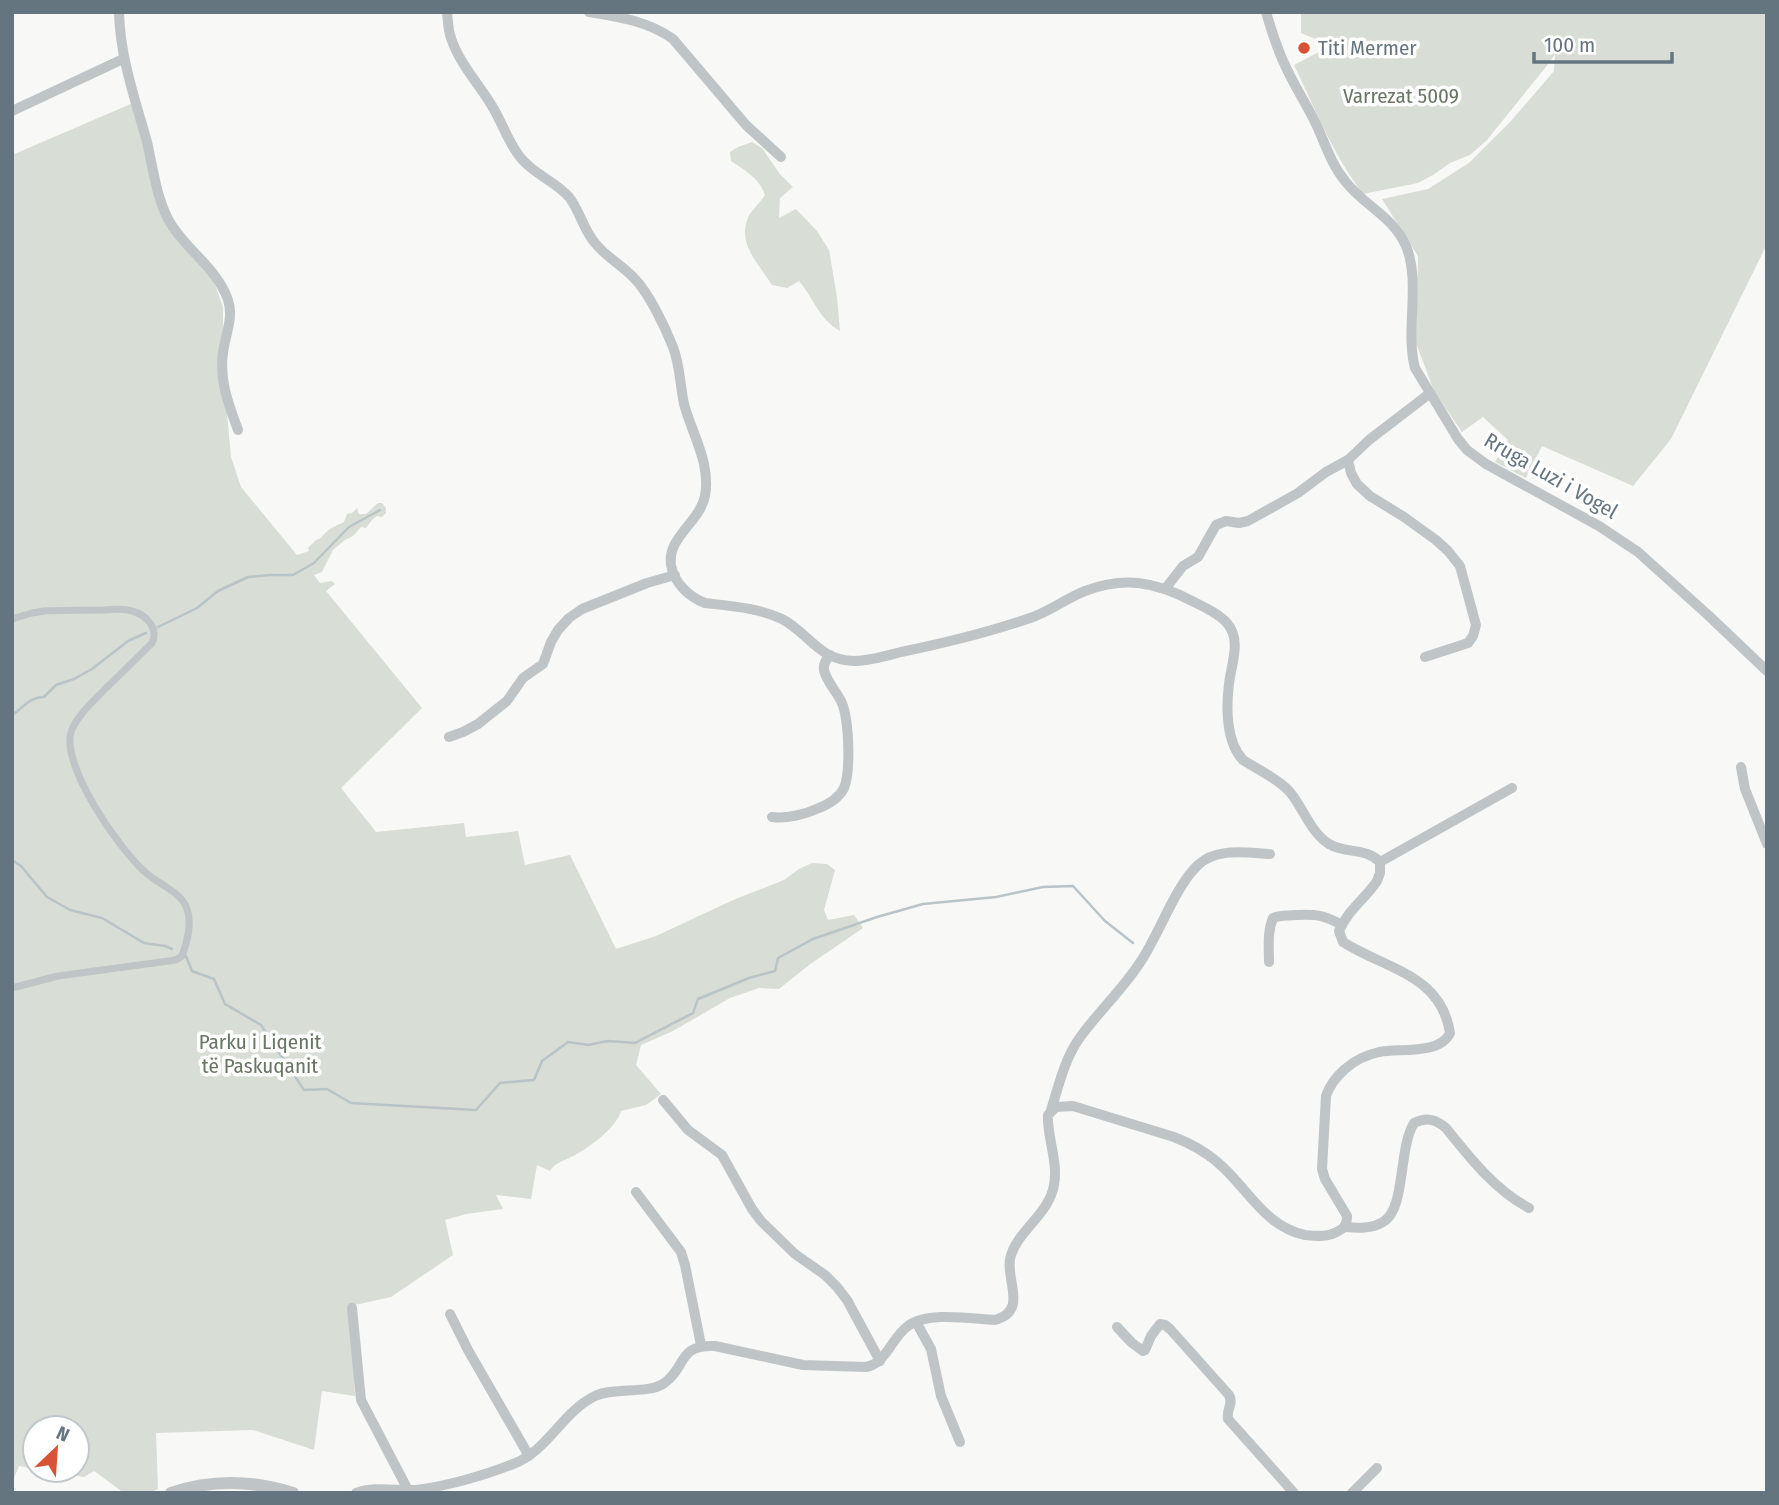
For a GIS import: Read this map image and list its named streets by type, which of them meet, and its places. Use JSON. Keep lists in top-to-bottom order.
{
  "streets": {
    "street": ["Rruga Luzi i Vogel"]
  },
  "parks": ["Varrezat 5009", "Parku i Liqenit të Paskuqanit"],
  "places": ["Titi Mermer"],
  "scale_bar": "100 m",
  "north": "top right"
}
